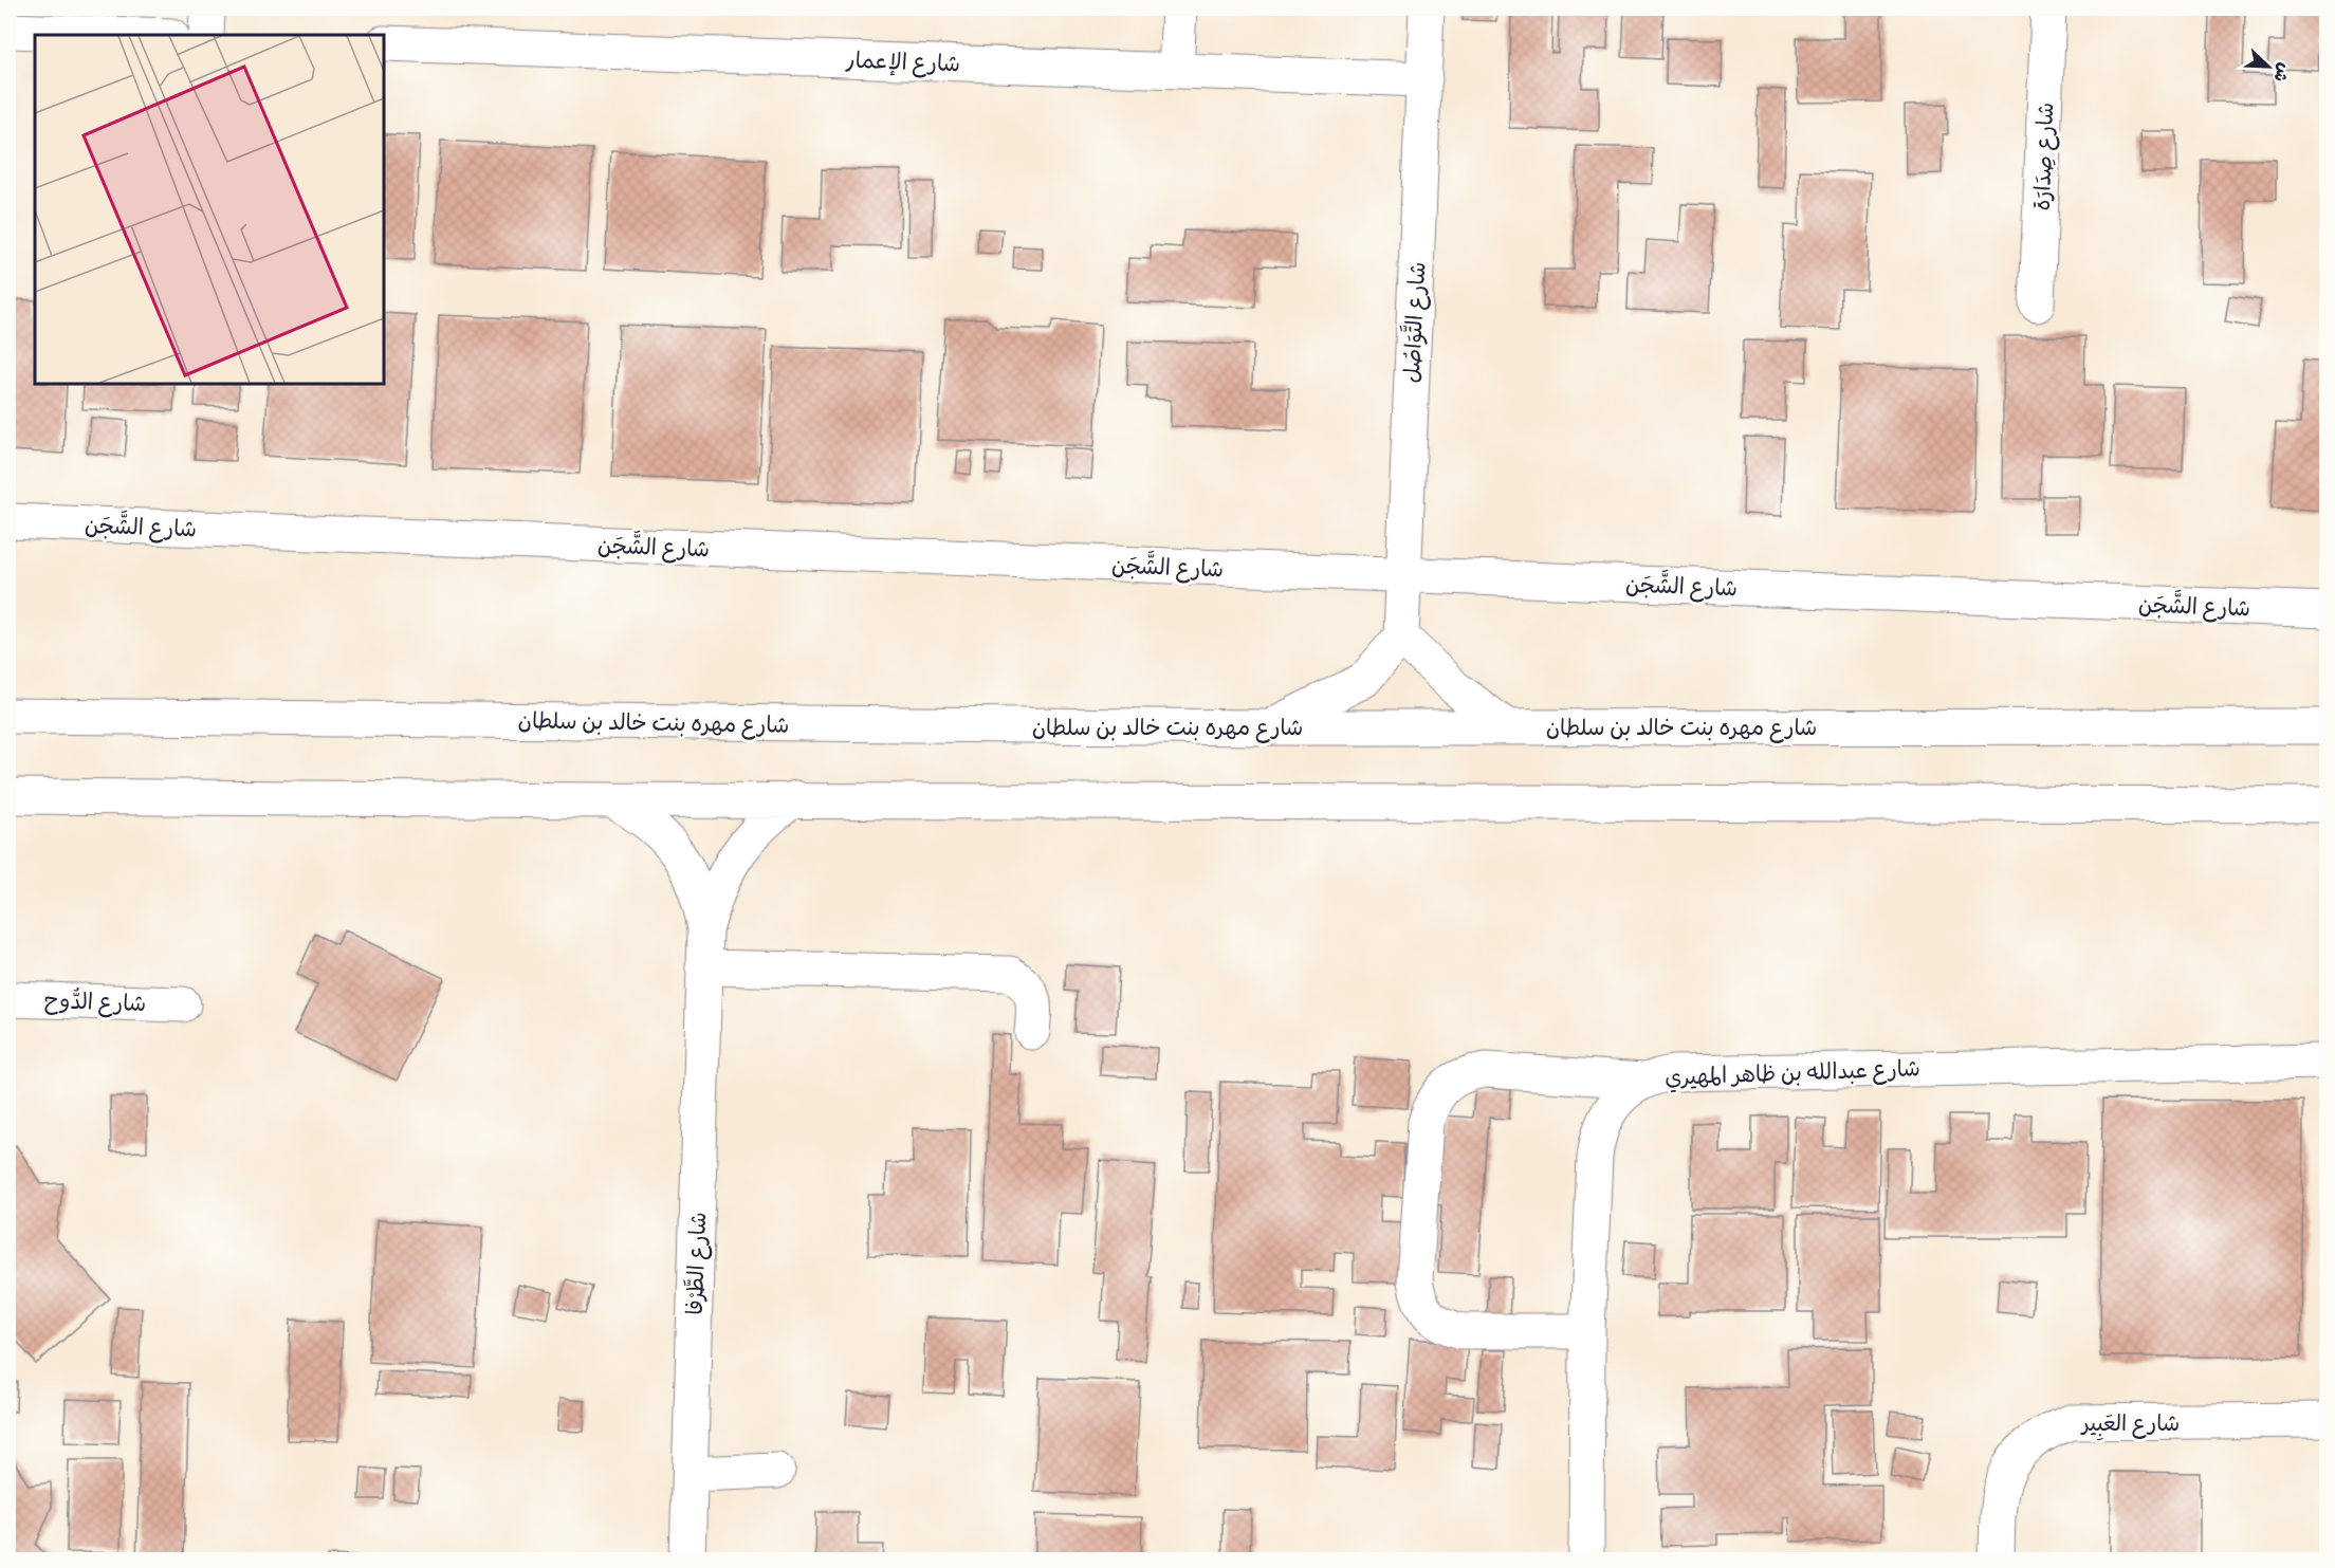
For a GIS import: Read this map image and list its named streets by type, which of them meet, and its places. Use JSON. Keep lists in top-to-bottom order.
{
  "streets": {
    "street": [
      "شارع الإعمار",
      "شارع صِدَارَة",
      "شارع التَّوَاصُل",
      "شارع الشَّجَن",
      "شارع مهره بنت خالد بن سلطان",
      "شارع الدُّوح",
      "شارع عبدالله بن ظاهر المهيري",
      "شارع الطَّرْفا",
      "شارع العَبِير"
    ]
  },
  "crossings": [
    ["شارع الإعمار", "شارع التَّوَاصُل"],
    ["شارع التَّوَاصُل", "شارع الشَّجَن"]
  ],
  "north": "bottom right"
}
